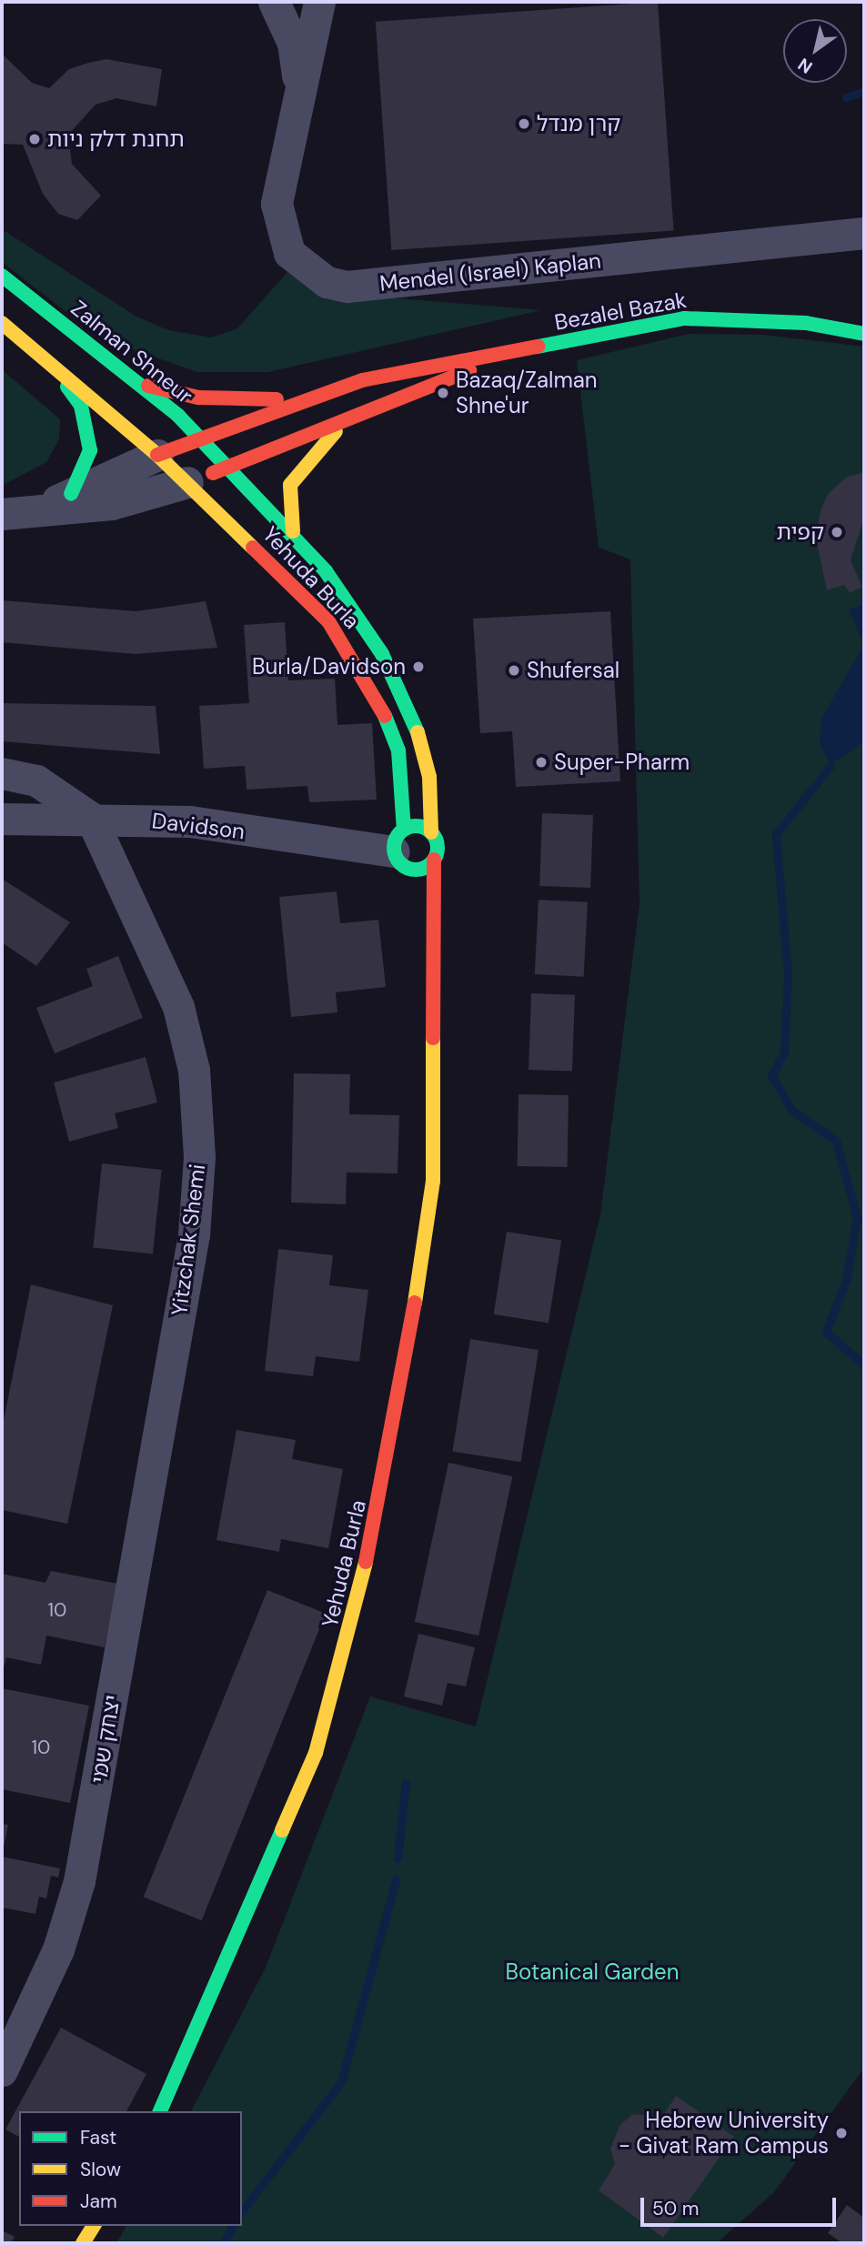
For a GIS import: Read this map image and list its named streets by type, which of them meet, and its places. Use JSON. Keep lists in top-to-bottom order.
{
  "streets": {
    "street": [
      "Mendel (Israel) Kaplan",
      "Bezalel Bazak",
      "Zalman Shneur",
      "Yehuda Burla",
      "Davidson",
      "Yitzchak Shemi",
      "יצחק שמי"
    ]
  },
  "crossings": [
    ["Bezalel Bazak", "Zalman Shneur"],
    ["Bezalel Bazak", "Yehuda Burla"],
    ["Zalman Shneur", "Yehuda Burla"],
    ["Yehuda Burla", "Davidson"],
    ["Davidson", "Yitzchak Shemi"],
    ["Yitzchak Shemi", "יצחק שמי"]
  ],
  "parks": ["Botanical Garden"],
  "places": [
    "קרן מנדל",
    "תחנת דלק ניות",
    "Bazaq/Zalman Shne'ur",
    "קפית",
    "Burla/Davidson",
    "Shufersal",
    "Super-Pharm",
    "Hebrew University - Givat Ram Campus"
  ],
  "house_numbers": ["10", "10"],
  "legend": ["Fast", "Slow", "Jam"],
  "scale_bar": "50 m",
  "north": "bottom left"
}
